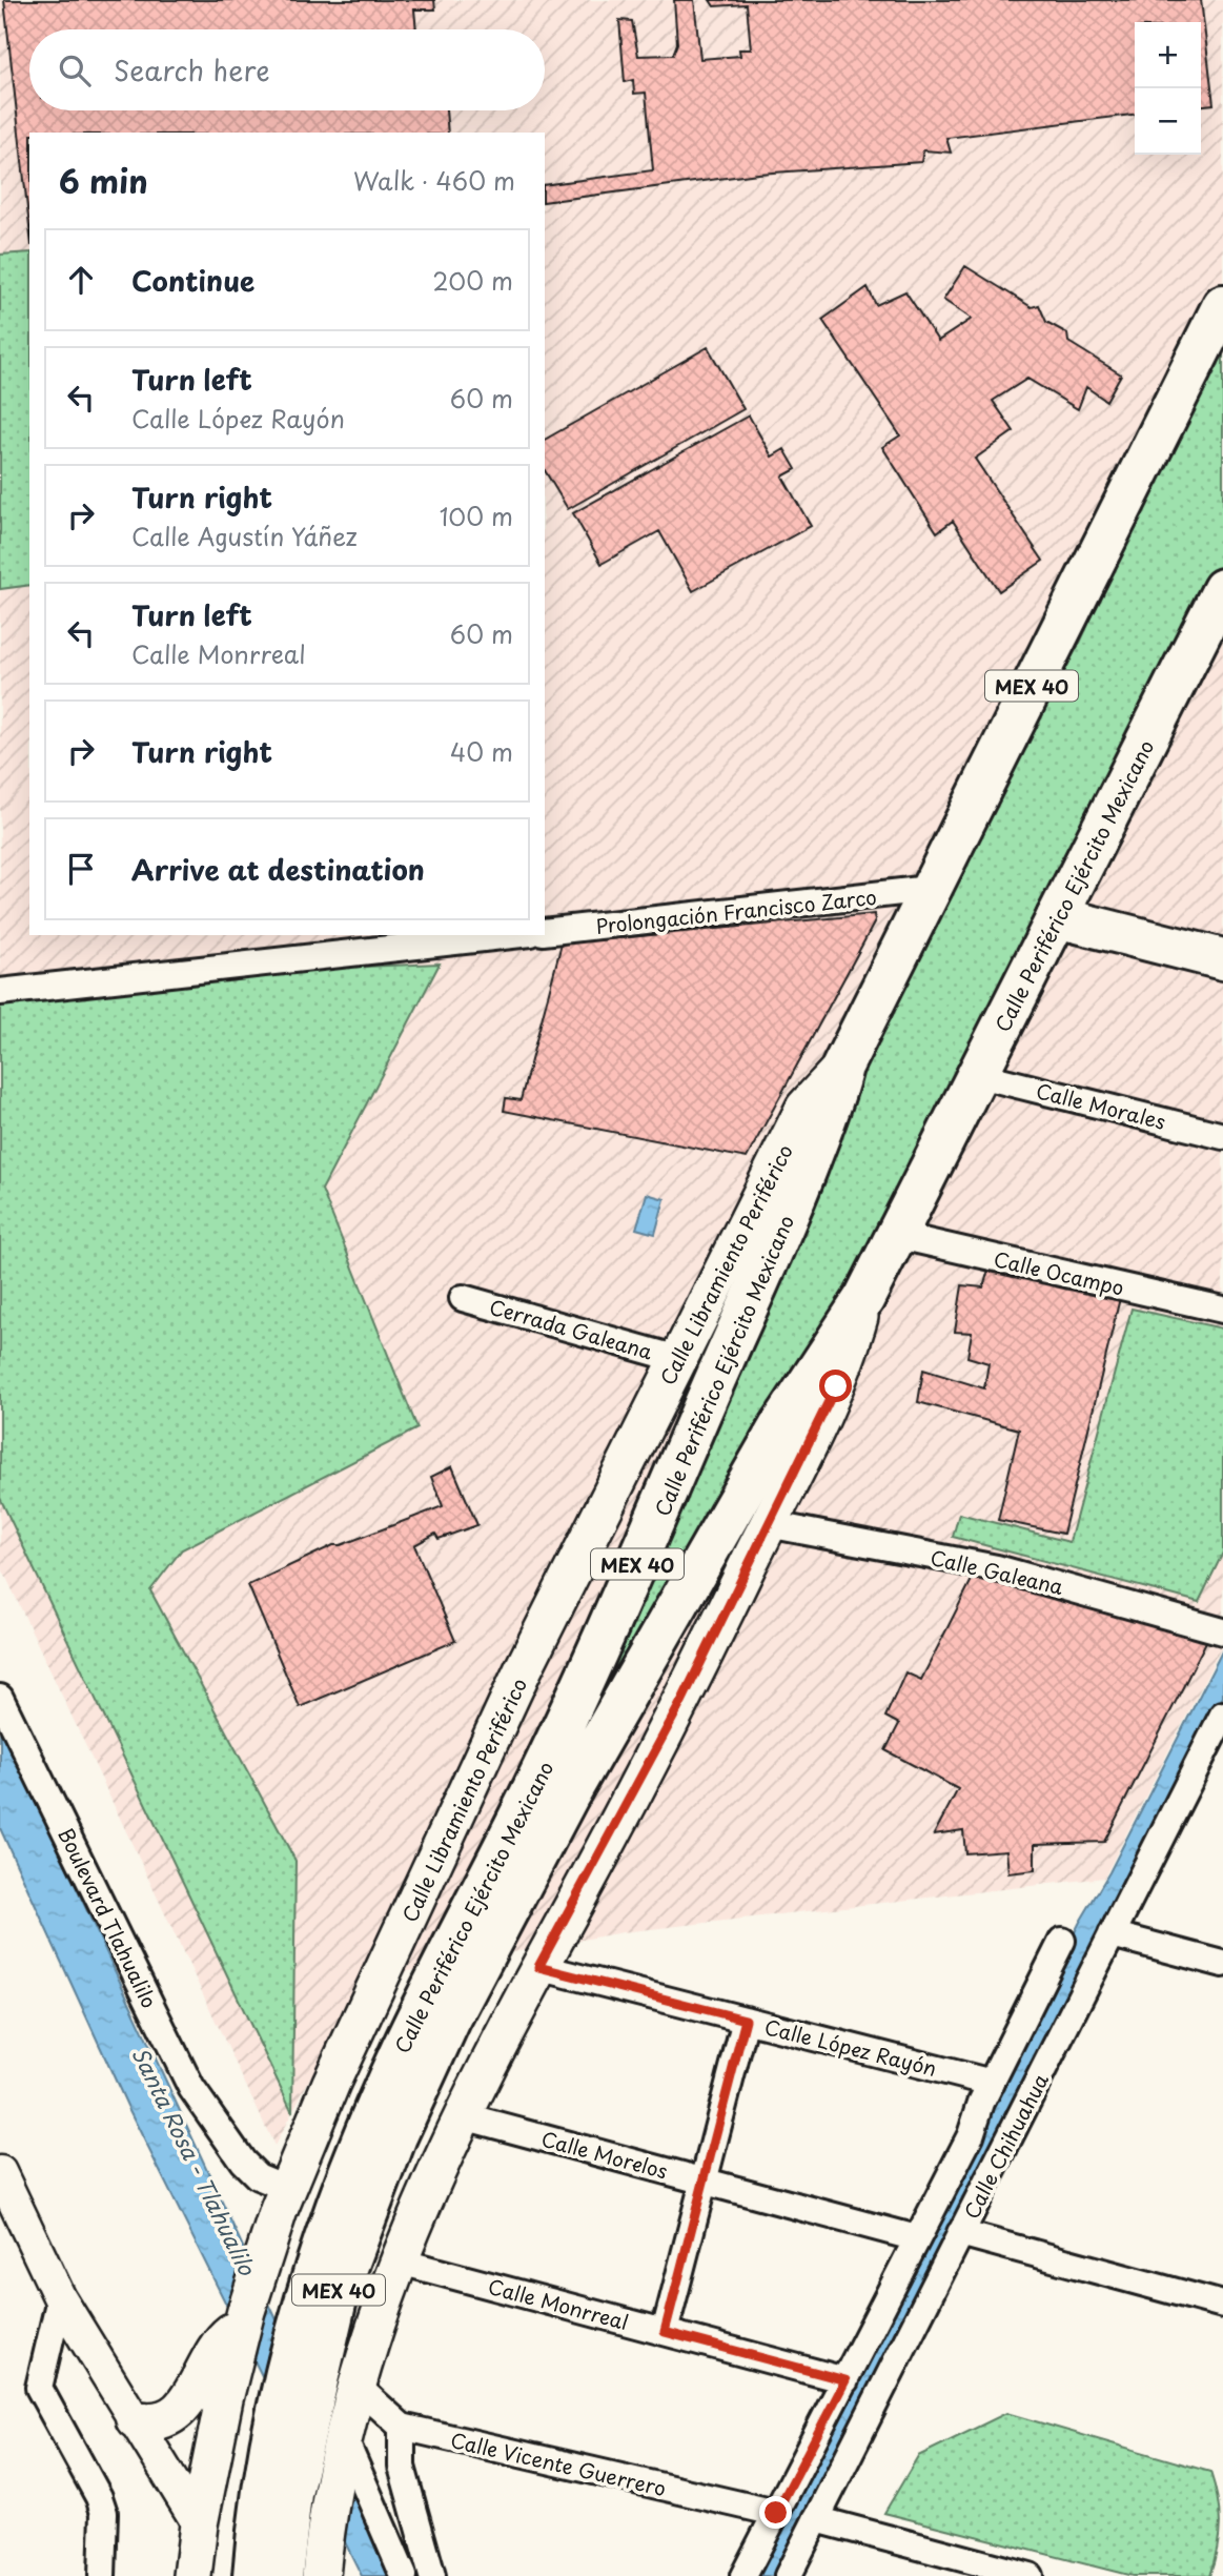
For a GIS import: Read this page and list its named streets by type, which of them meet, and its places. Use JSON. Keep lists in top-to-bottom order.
{
  "streets": {
    "main road": ["MEX 40", "Calle Periférico Ejército Mexicano", "Calle Libramiento Periférico"],
    "street": [
      "Prolongación Francisco Zarco",
      "Calle Morales",
      "Calle Ocampo",
      "Cerrada Galeana",
      "Calle Galeana",
      "Boulevard Tlahualilo",
      "Calle López Rayón",
      "Calle Chihuahua",
      "Calle Morelos",
      "Calle Monrreal",
      "Calle Vicente Guerrero"
    ]
  },
  "crossings": [
    ["MEX 40", "Calle Periférico Ejército Mexicano"],
    ["MEX 40", "Calle Galeana"],
    ["MEX 40", "Calle López Rayón"],
    ["MEX 40", "Calle Morelos"],
    ["MEX 40", "Calle Monrreal"],
    ["Calle Periférico Ejército Mexicano", "Prolongación Francisco Zarco"],
    ["Calle Periférico Ejército Mexicano", "Calle Morales"],
    ["Calle Periférico Ejército Mexicano", "Calle Libramiento Periférico"],
    ["Calle Periférico Ejército Mexicano", "Calle Ocampo"],
    ["Calle Libramiento Periférico", "Cerrada Galeana"],
    ["Calle Libramiento Periférico", "Boulevard Tlahualilo"]
  ],
  "water": ["Santa Rosa - Tlahualilo"],
  "page": {
    "map_buttons": ["+", "−"],
    "search": "Search here",
    "heading": ["6 min", "Walk · 460 m"],
    "list": [
      ["Continue", "200 m"],
      ["Turn left", "Calle López Rayón", "60 m"],
      ["Turn right", "Calle Agustín Yáñez", "100 m"],
      ["Turn left", "Calle Monrreal", "60 m"],
      ["Turn right", "40 m"],
      "Arrive at destination"
    ]
  }
}
